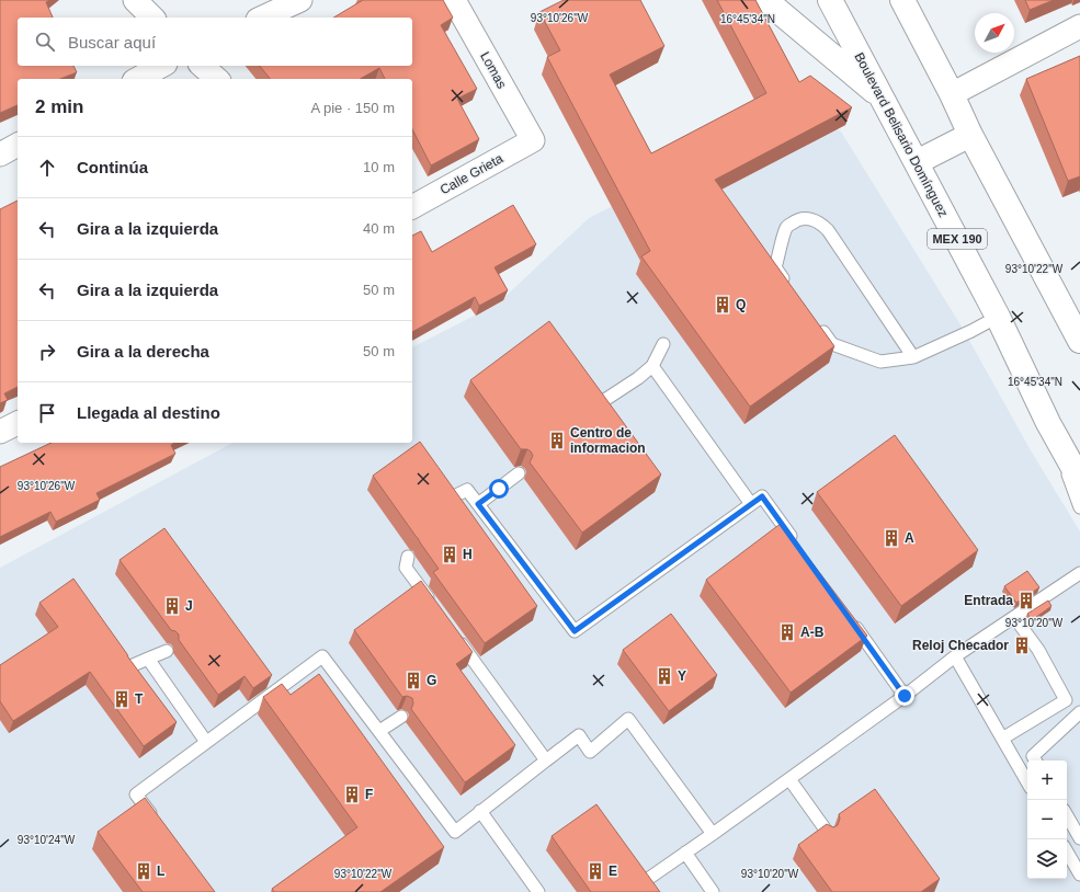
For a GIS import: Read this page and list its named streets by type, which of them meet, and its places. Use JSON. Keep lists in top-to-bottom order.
{
  "streets": {
    "main road": ["Boulevard Belisario Domínguez", "MEX 190"],
    "street": ["Lomas", "Calle Grieta"]
  },
  "crossings": [
    ["Lomas", "Calle Grieta"]
  ],
  "places": {
    "building": [
      "Q",
      "Centro de informacion",
      "A",
      "H",
      "Entrada",
      "J",
      "A-B",
      "Reloj Checador",
      "Y",
      "G",
      "T",
      "F",
      "L",
      "E"
    ]
  },
  "north": "top right",
  "page": {
    "search": "Buscar aquí",
    "heading": ["2 min", "A pie · 150 m"],
    "list": [
      ["Continúa", "10 m"],
      ["Gira a la izquierda", "40 m"],
      ["Gira a la izquierda", "50 m"],
      ["Gira a la derecha", "50 m"],
      "Llegada al destino"
    ],
    "map_buttons": ["+", "−"]
  },
  "coordinates": [
    "93°10'26\"W",
    "16°45'34\"N",
    "93°10'22\"W",
    "93°10'20\"W",
    "93°10'24\"W"
  ]
}
